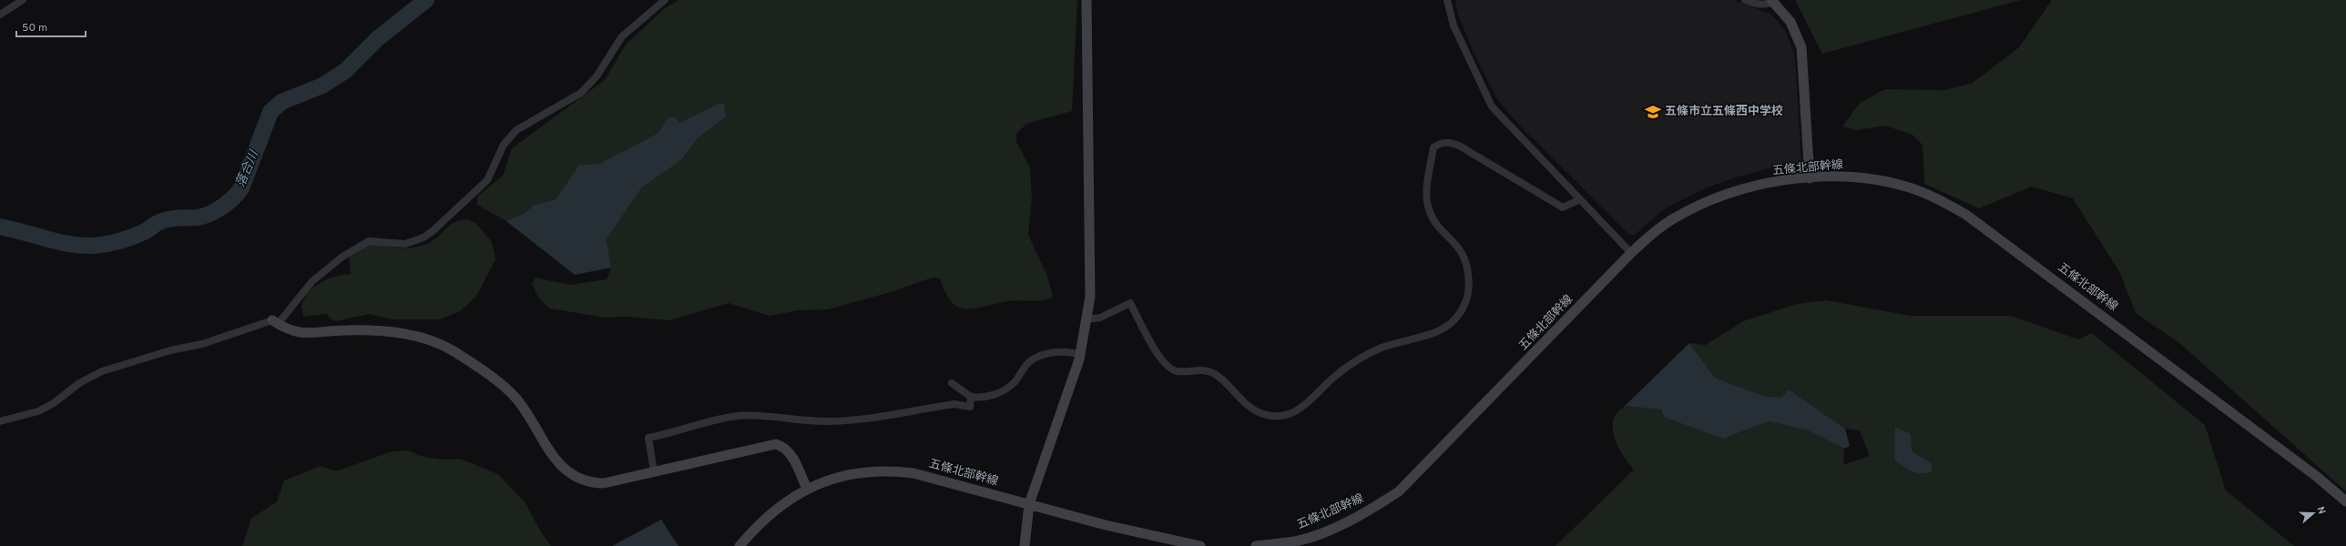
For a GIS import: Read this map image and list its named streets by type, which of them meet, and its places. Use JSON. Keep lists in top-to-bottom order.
{
  "streets": {
    "street": ["五條北部幹線"]
  },
  "water": ["落合川"],
  "places": {
    "school or university": ["五條市立五條西中学校"]
  },
  "scale_bar": "50 m",
  "north": "right"
}
